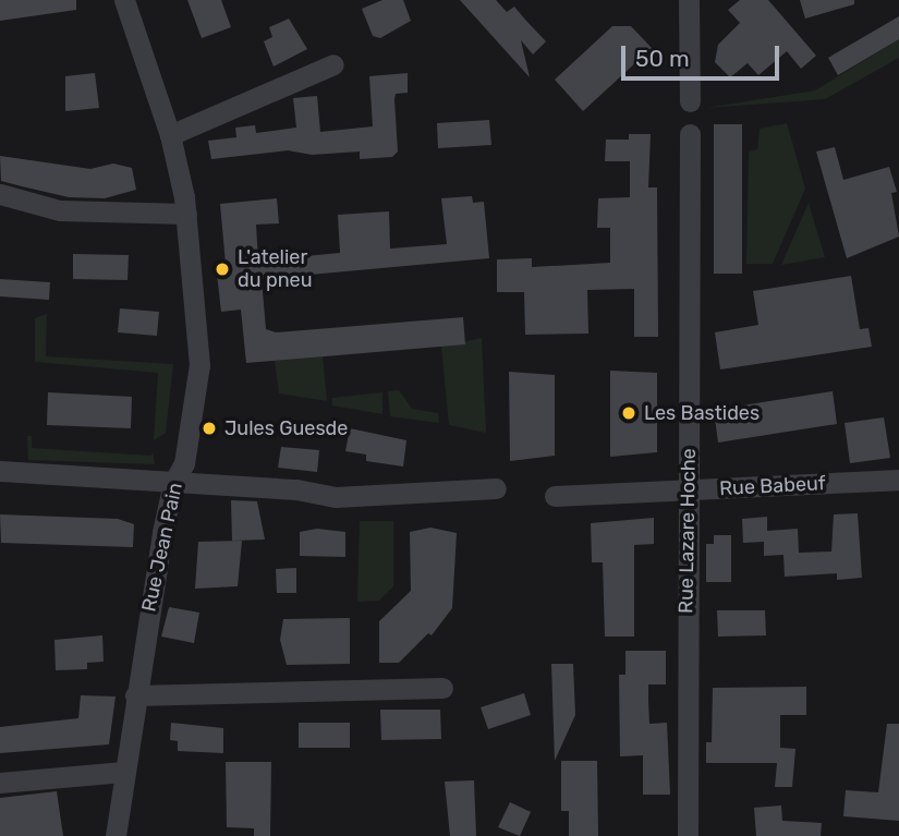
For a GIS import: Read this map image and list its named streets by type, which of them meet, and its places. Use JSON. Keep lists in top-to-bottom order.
{
  "streets": {
    "street": ["Rue Babeuf", "Rue Lazare Hoche", "Rue Jean Pain"]
  },
  "crossings": [
    ["Rue Babeuf", "Rue Lazare Hoche"]
  ],
  "places": ["L'atelier du pneu", "Les Bastides", "Jules Guesde"],
  "scale_bar": "50 m"
}
